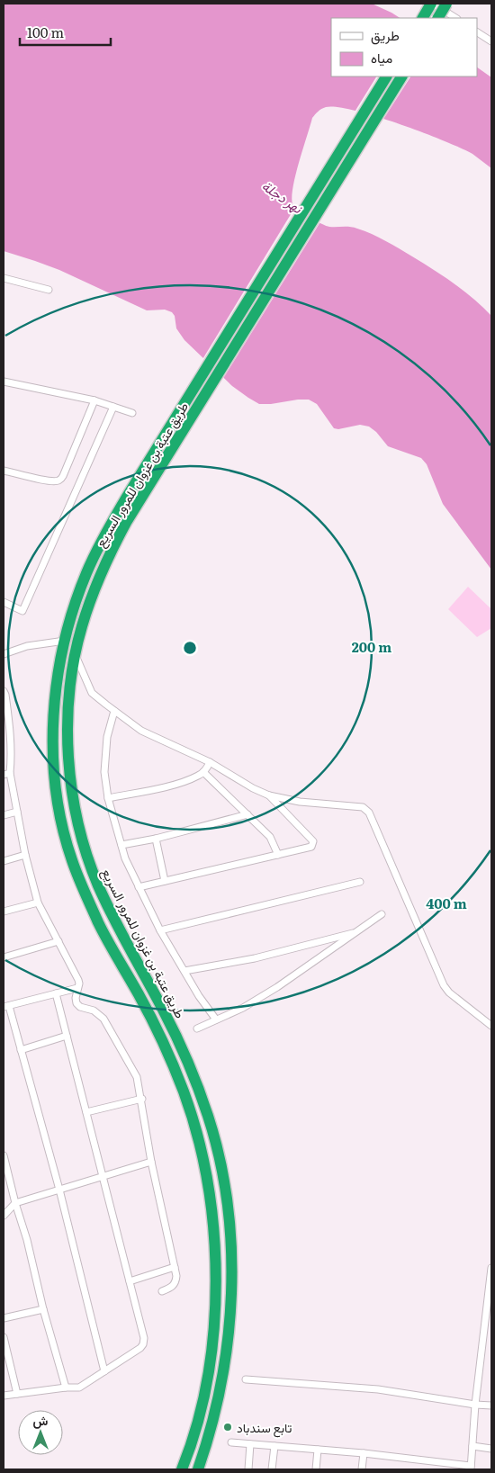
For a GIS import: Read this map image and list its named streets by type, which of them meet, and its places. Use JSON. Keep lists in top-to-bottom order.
{
  "streets": {
    "highway": ["طريق عتبة بن غزوان للمرور السريع"]
  },
  "water": ["نهر دجلة"],
  "places": ["تابع سندباد"],
  "legend": ["طريق", "مياه"],
  "scale_bar": "100 m",
  "north": "top",
  "rings": ["200 m", "400 m"]
}
